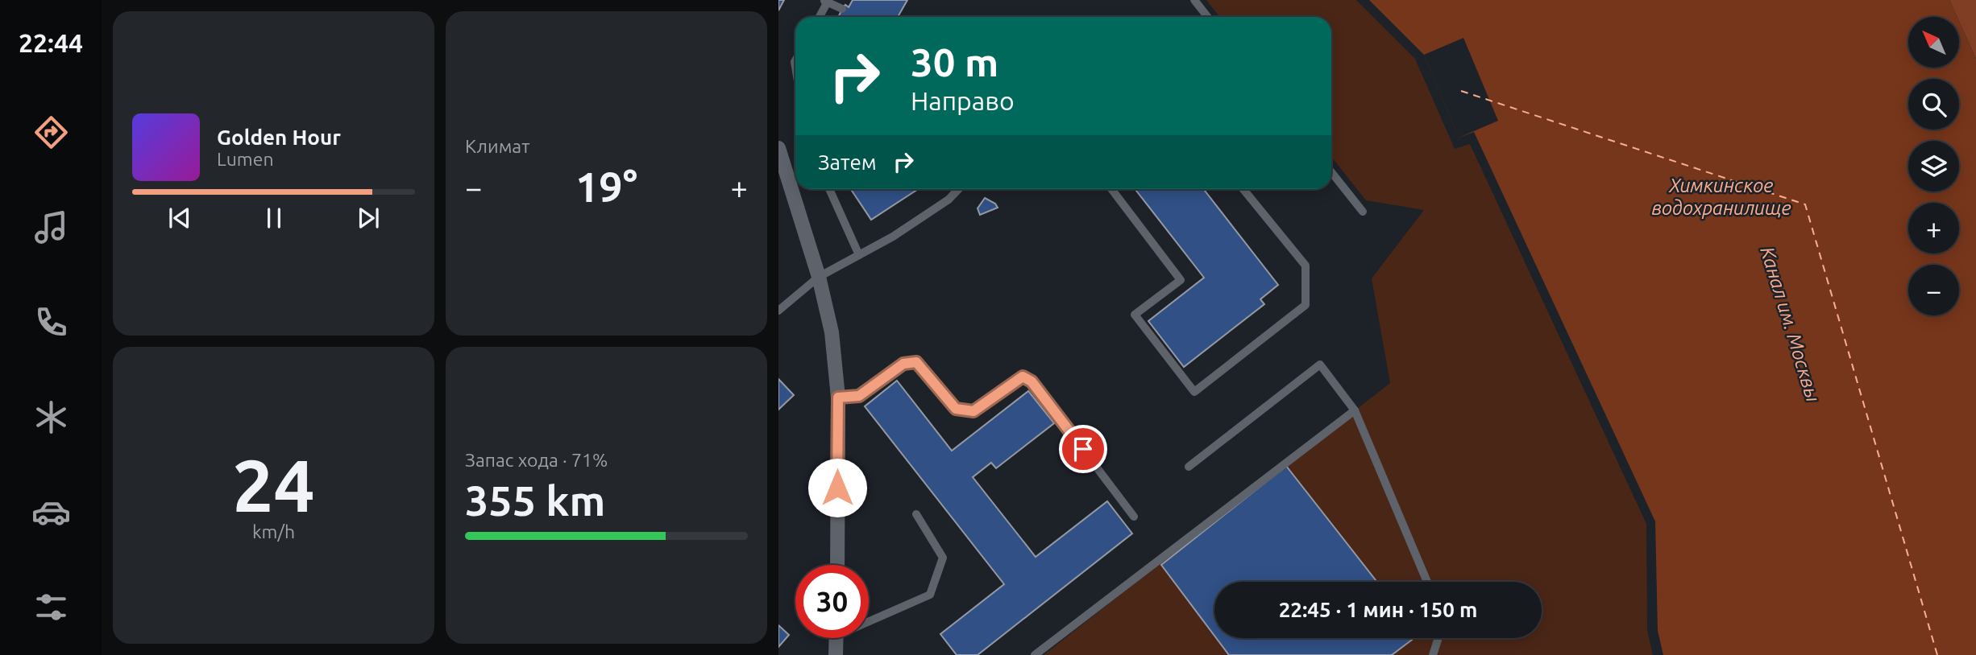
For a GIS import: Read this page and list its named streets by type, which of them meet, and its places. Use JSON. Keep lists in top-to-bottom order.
{
  "water": ["Химкинское водохранилище", "Канал им. Москвы"],
  "north": "top left",
  "page": {
    "tabs": "22:44",
    "tile": [
      "Климат",
      ["24", "km/h"],
      ["Запас хода · 71%", "355 km"]
    ],
    "map_buttons": ["+", "−"],
    "turn": ["30 m", "Направо"],
    "song": ["Golden Hour", "Lumen"],
    "then": "Затем",
    "heat": ["−", "19°", "+"],
    "limit": "30",
    "trip": "22:45 · 1 мин · 150 m"
  }
}
